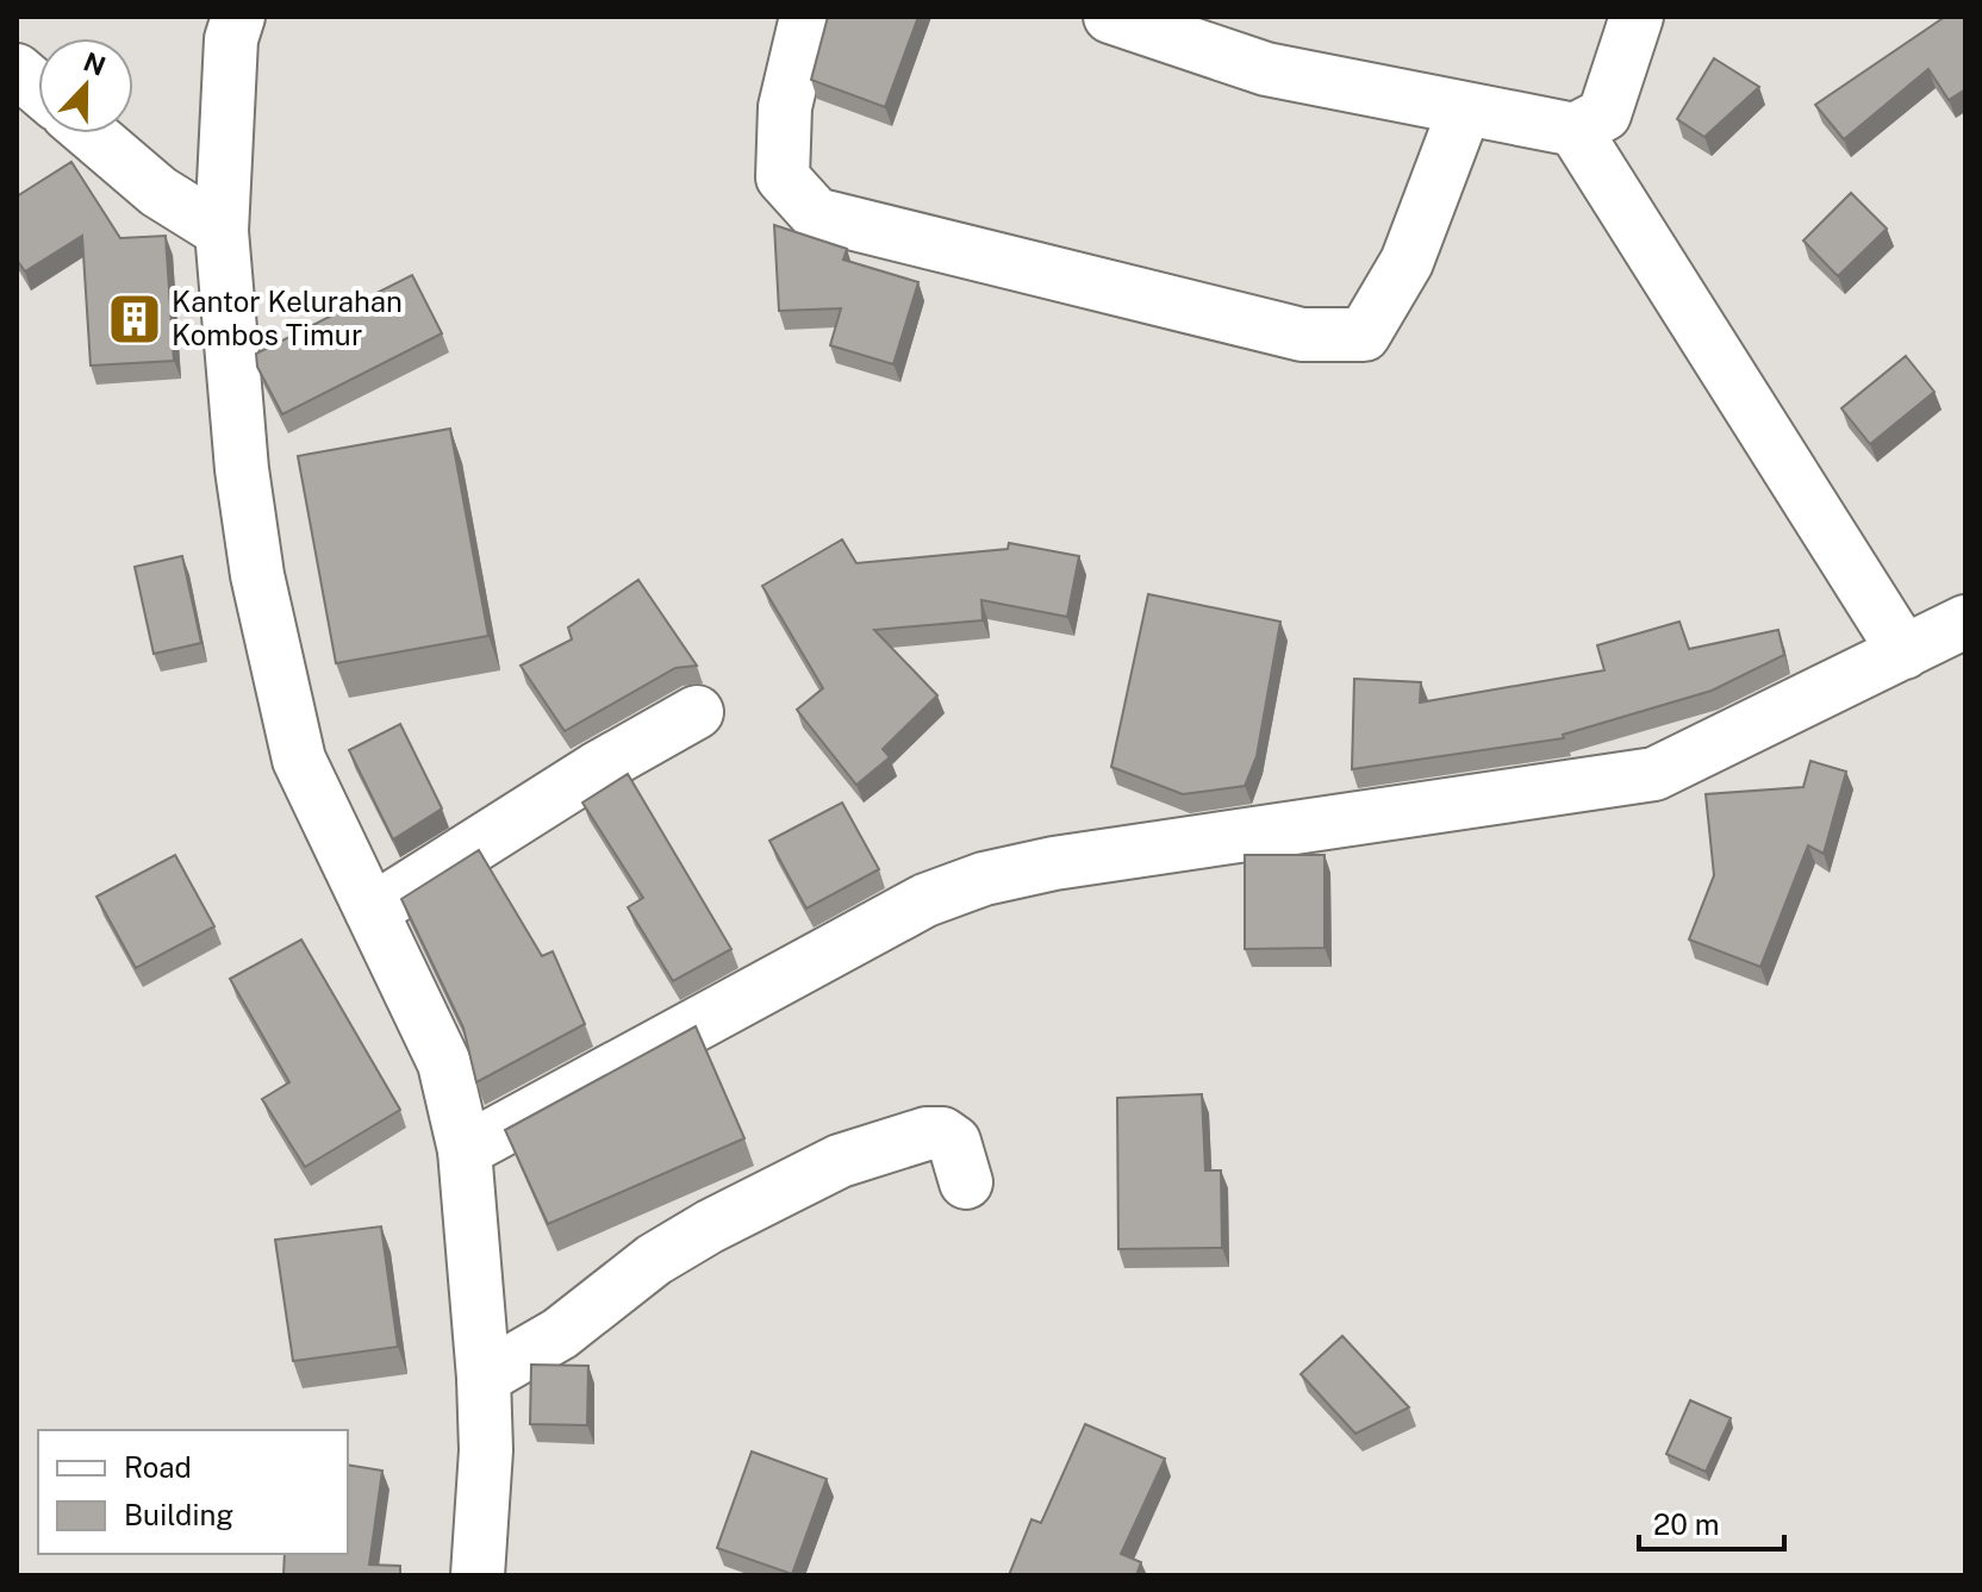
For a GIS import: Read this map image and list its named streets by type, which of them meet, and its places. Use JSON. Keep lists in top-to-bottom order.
{
  "places": {
    "building": ["Kantor Kelurahan Kombos Timur"]
  },
  "legend": ["Road", "Building"],
  "scale_bar": "20 m",
  "north": "top"
}
